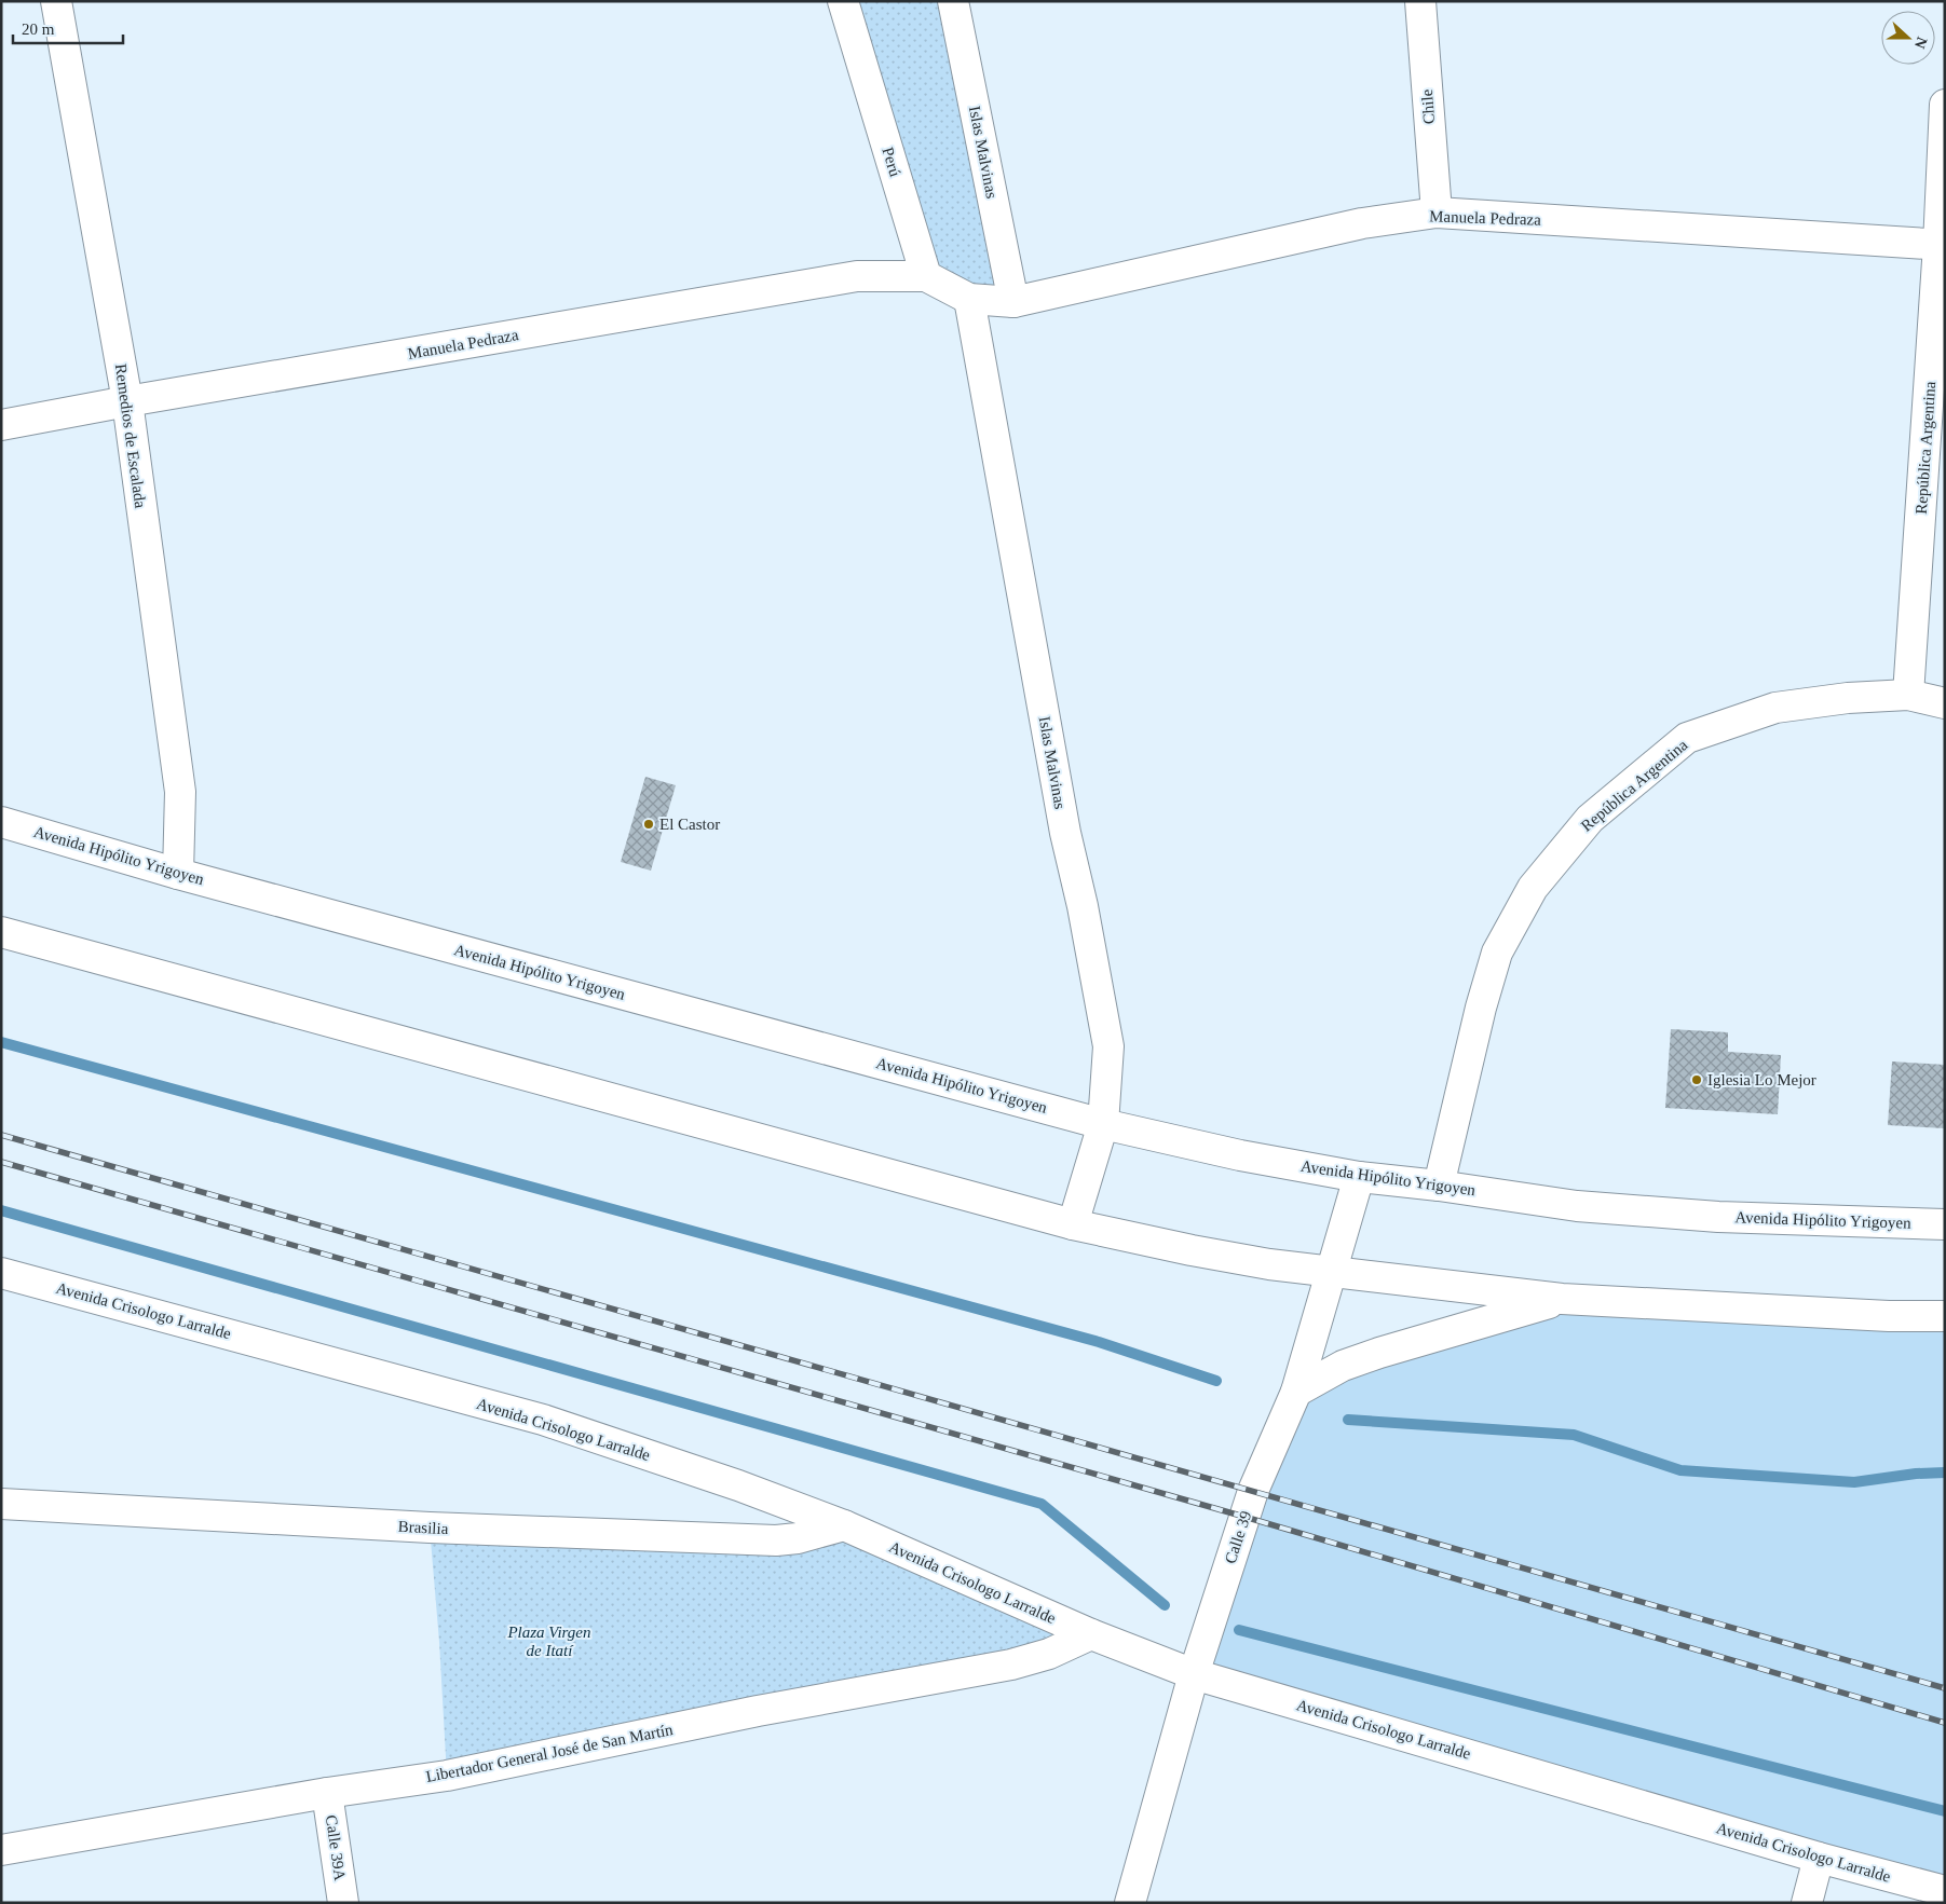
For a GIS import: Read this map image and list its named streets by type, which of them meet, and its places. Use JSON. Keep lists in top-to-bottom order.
{
  "streets": {
    "street": [
      "Chile",
      "Islas Malvinas",
      "Perú",
      "Manuela Pedraza",
      "Remedios de Escalada",
      "República Argentina",
      "Avenida Hipólito Yrigoyen",
      "Avenida Crisologo Larralde",
      "Brasilia",
      "Calle 39",
      "Libertador General José de San Martín",
      "Calle 39A"
    ]
  },
  "crossings": [
    ["Chile", "Manuela Pedraza"],
    ["Islas Malvinas", "Manuela Pedraza"],
    ["Islas Malvinas", "Avenida Hipólito Yrigoyen"],
    ["Perú", "Manuela Pedraza"],
    ["Manuela Pedraza", "Remedios de Escalada"],
    ["Manuela Pedraza", "República Argentina"],
    ["Remedios de Escalada", "Avenida Hipólito Yrigoyen"],
    ["República Argentina", "Avenida Hipólito Yrigoyen"],
    ["Avenida Hipólito Yrigoyen", "Calle 39"],
    ["Avenida Crisologo Larralde", "Brasilia"],
    ["Avenida Crisologo Larralde", "Calle 39"],
    ["Avenida Crisologo Larralde", "Libertador General José de San Martín"],
    ["Libertador General José de San Martín", "Calle 39A"]
  ],
  "parks": ["Plaza Virgen de Itatí"],
  "places": ["El Castor", "Iglesia Lo Mejor"],
  "scale_bar": "20 m",
  "north": "right"
}
